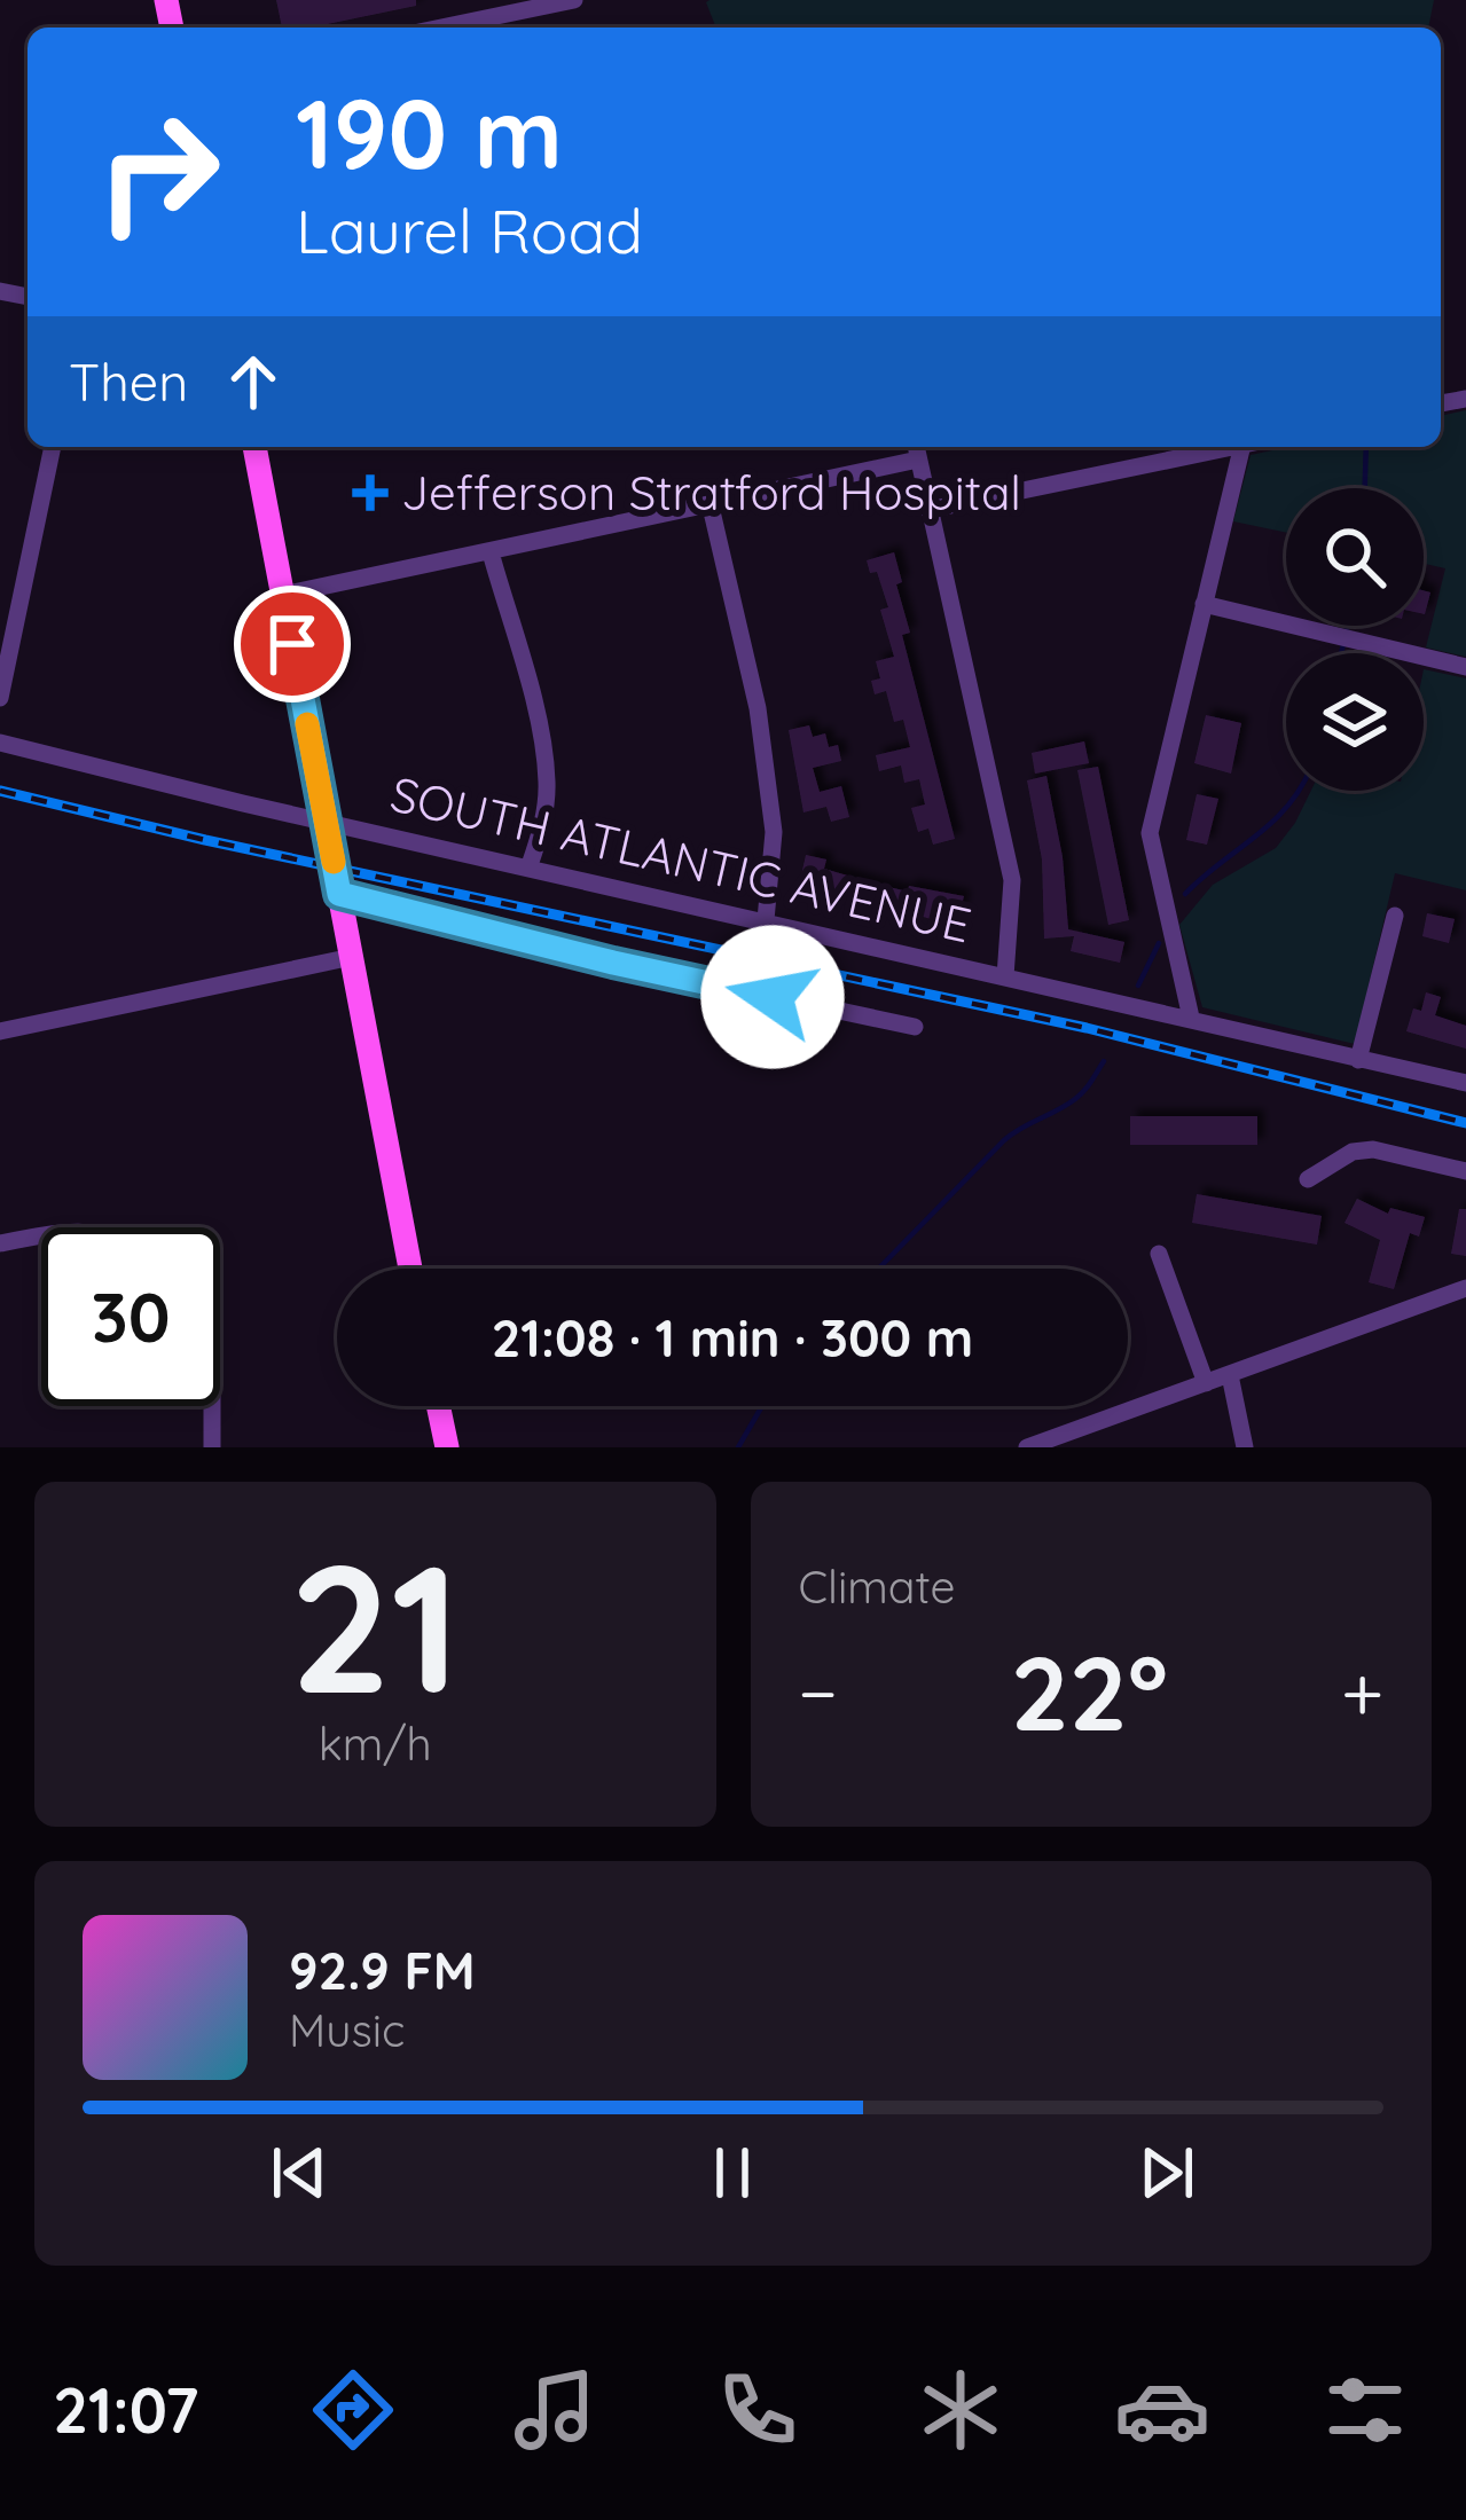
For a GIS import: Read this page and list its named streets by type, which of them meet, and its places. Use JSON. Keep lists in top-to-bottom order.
{
  "streets": {
    "street": ["SOUTH ATLANTIC AVENUE"]
  },
  "places": {
    "health": ["Jefferson Stratford Hospital"]
  },
  "page": {
    "turn": ["190 m", "Laurel Road"],
    "then": "Then",
    "limit": "30",
    "trip": "21:08 · 1 min · 300 m",
    "tile": [
      ["21", "km/h"],
      "Climate"
    ],
    "heat": ["−", "22°", "+"],
    "song": ["92.9 FM", "Music"],
    "tabs": "21:07"
  }
}
